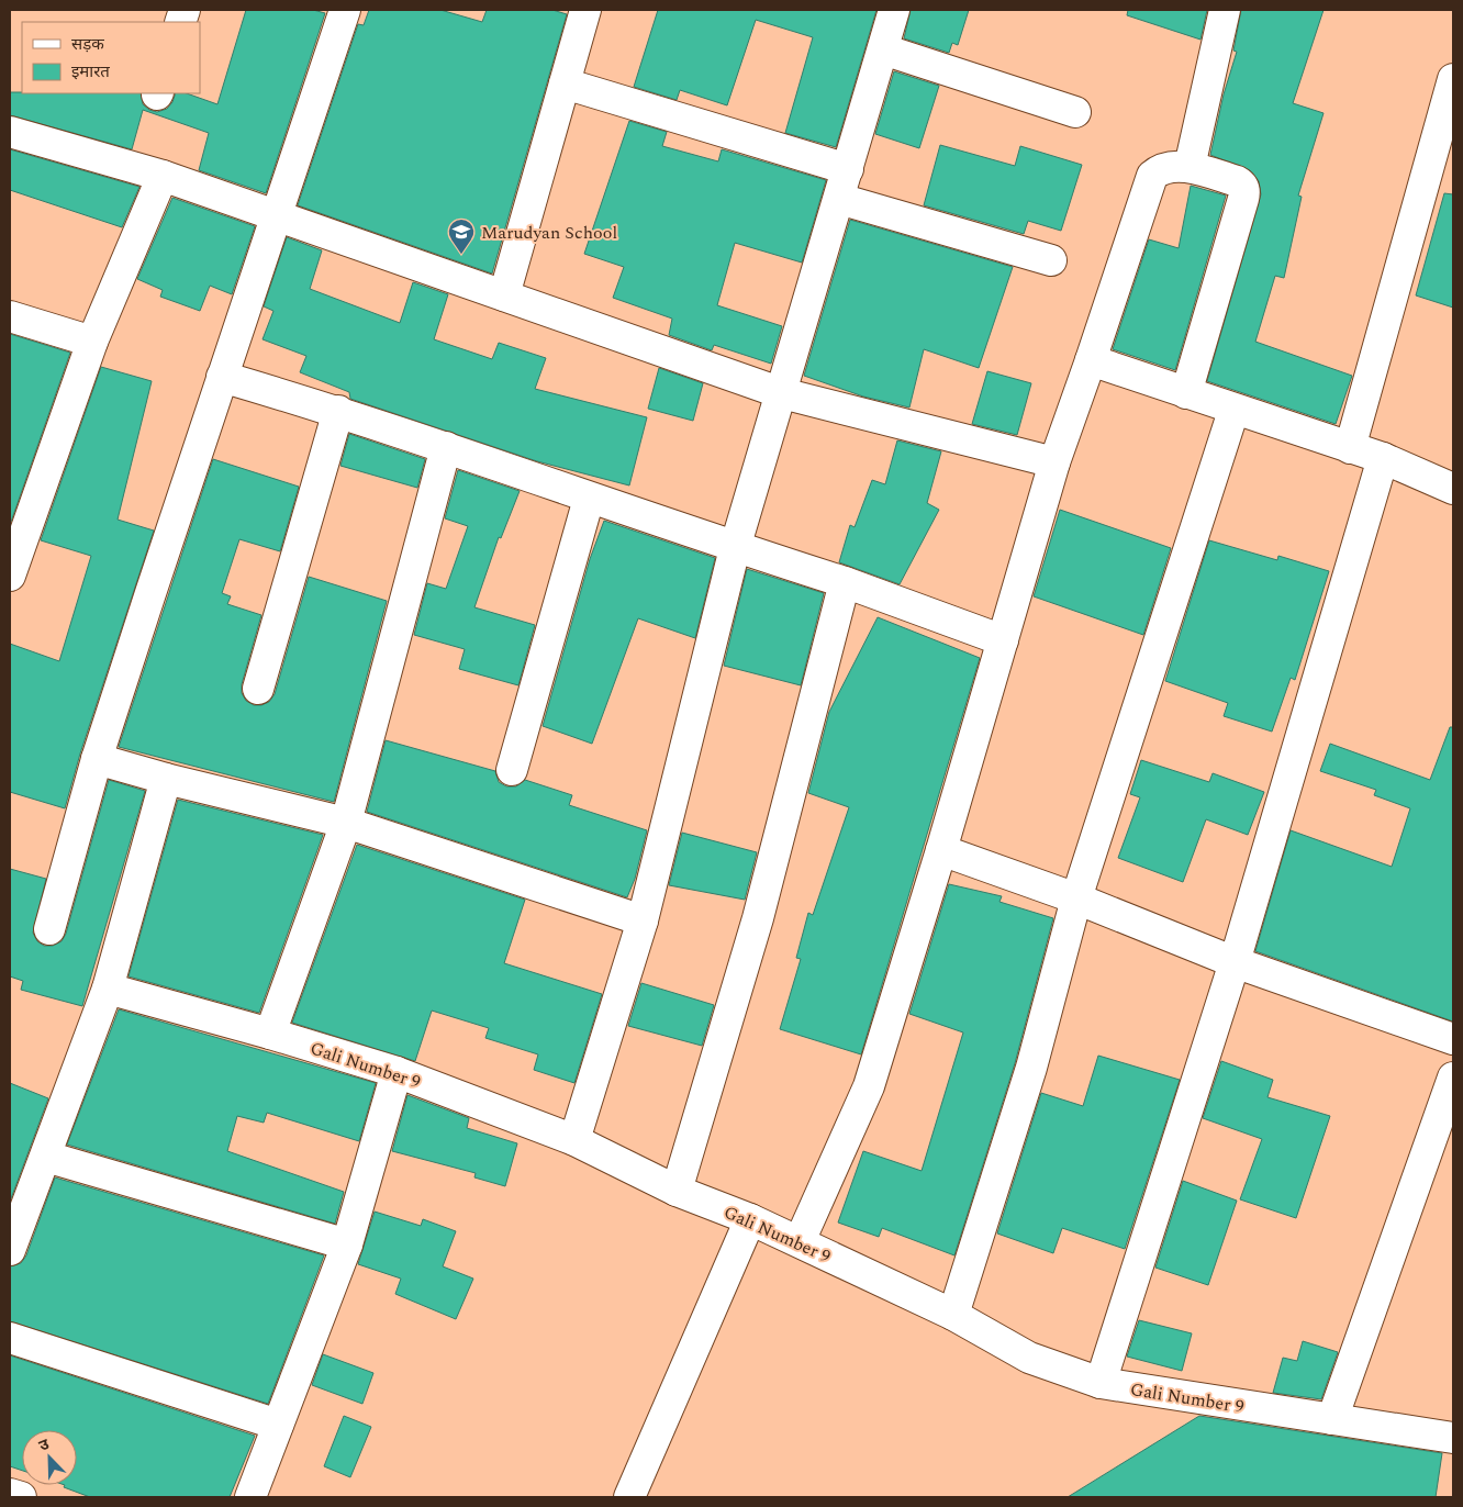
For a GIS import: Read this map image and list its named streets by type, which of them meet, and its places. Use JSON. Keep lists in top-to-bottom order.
{
  "streets": {
    "street": ["Gali Number 9"]
  },
  "places": {
    "school or university": ["Marudyan School"]
  },
  "legend": ["सड़क", "इमारत"],
  "north": "top left"
}
